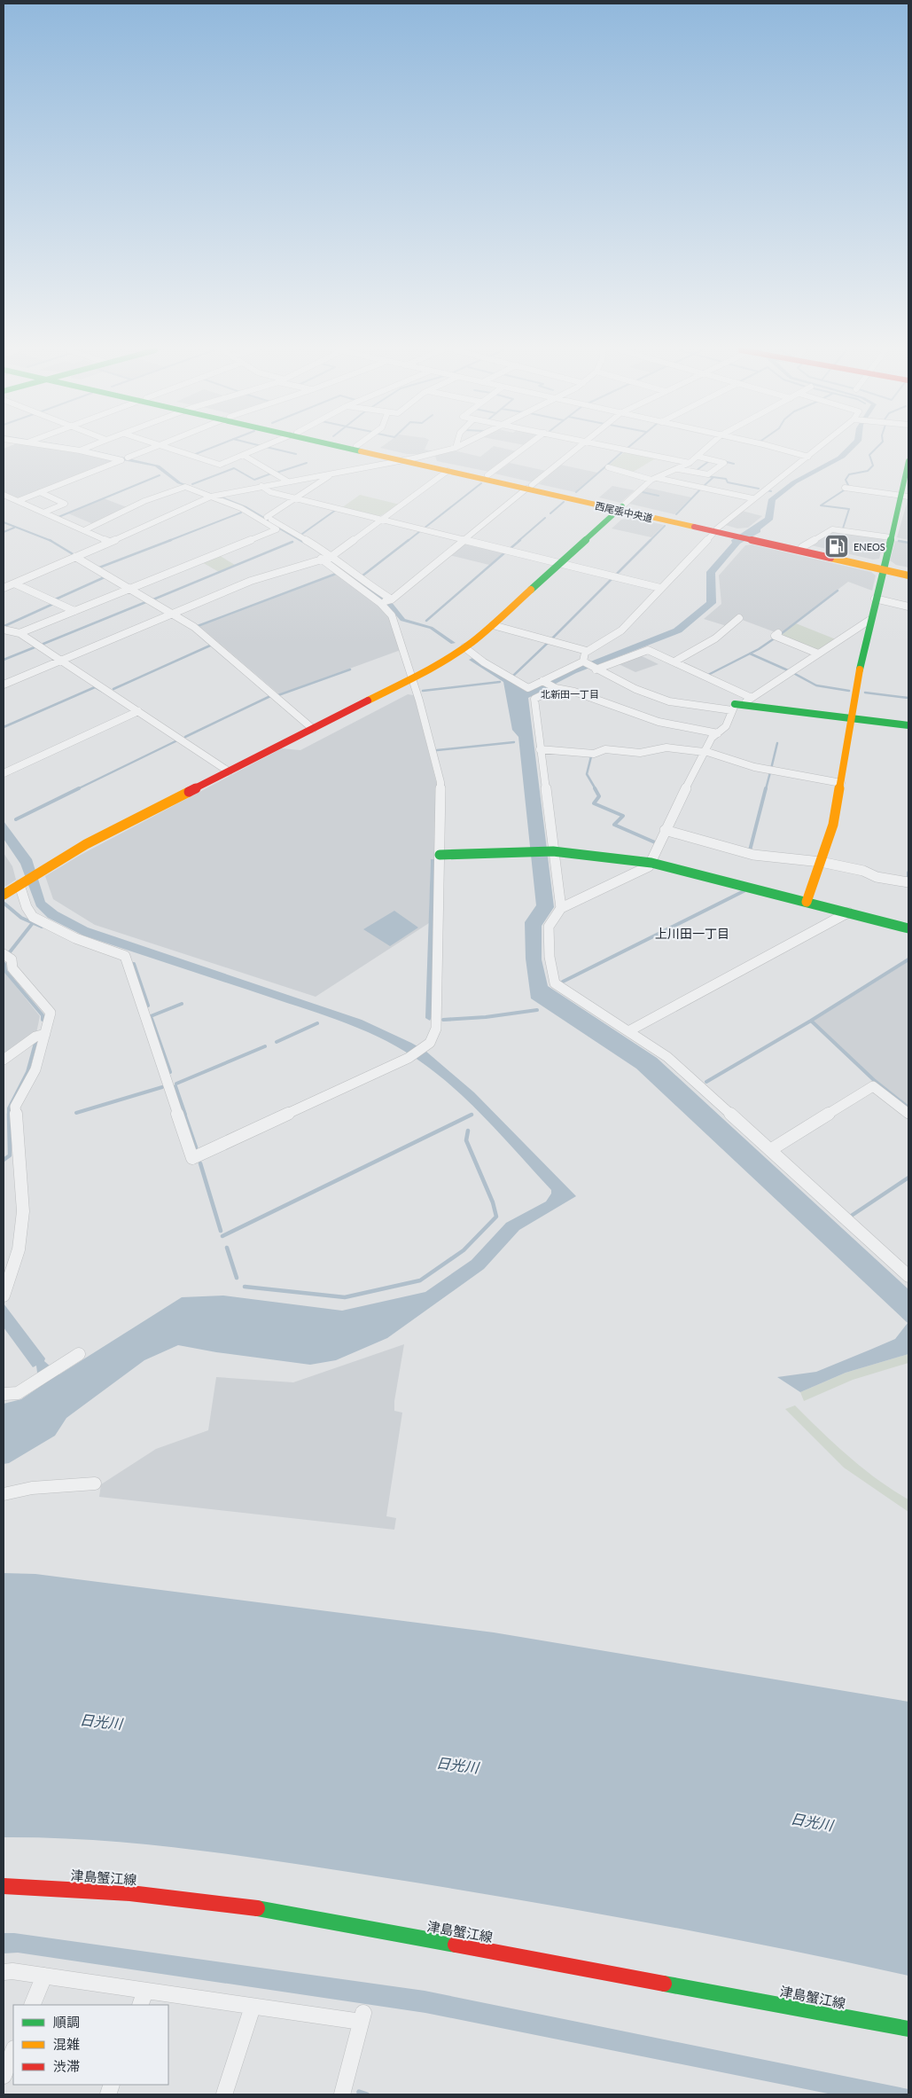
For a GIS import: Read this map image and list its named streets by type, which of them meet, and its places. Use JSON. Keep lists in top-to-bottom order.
{
  "streets": {
    "street": ["西尾張中央道", "津島蟹江線"]
  },
  "districts": ["北新田一丁目", "上川田一丁目"],
  "water": ["日光川"],
  "places": {
    "fuel station": ["ENEOS"]
  },
  "legend": ["順調", "混雑", "渋滞"]
}
